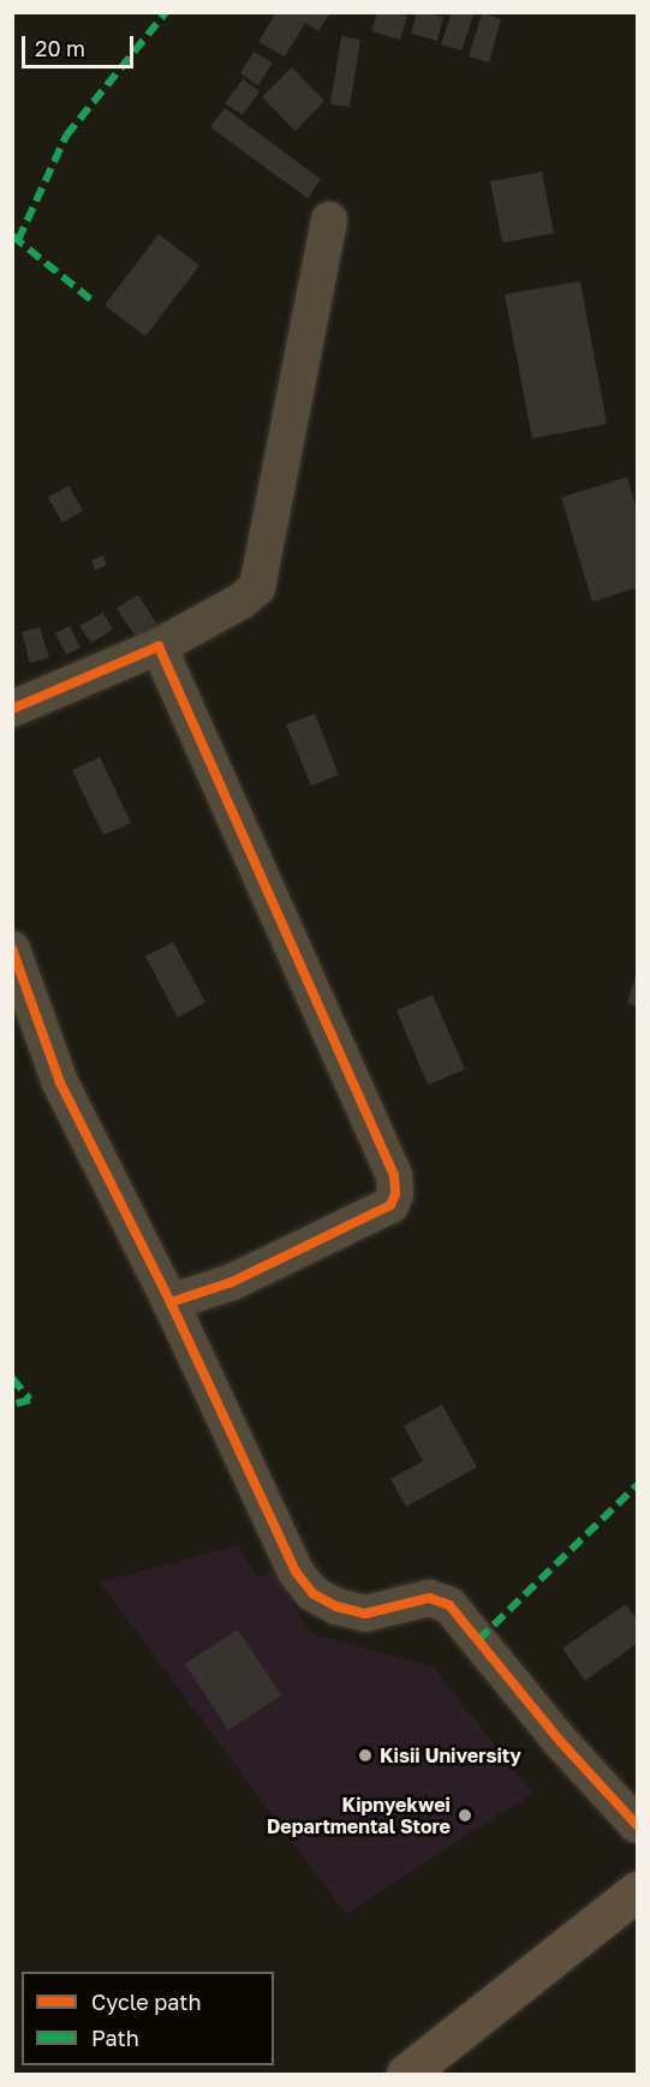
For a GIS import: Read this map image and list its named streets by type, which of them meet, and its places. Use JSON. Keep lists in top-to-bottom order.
{
  "places": ["Kisii University", "Kipnyekwei Departmental Store"],
  "legend": ["Cycle path", "Path"],
  "scale_bar": "20 m"
}
